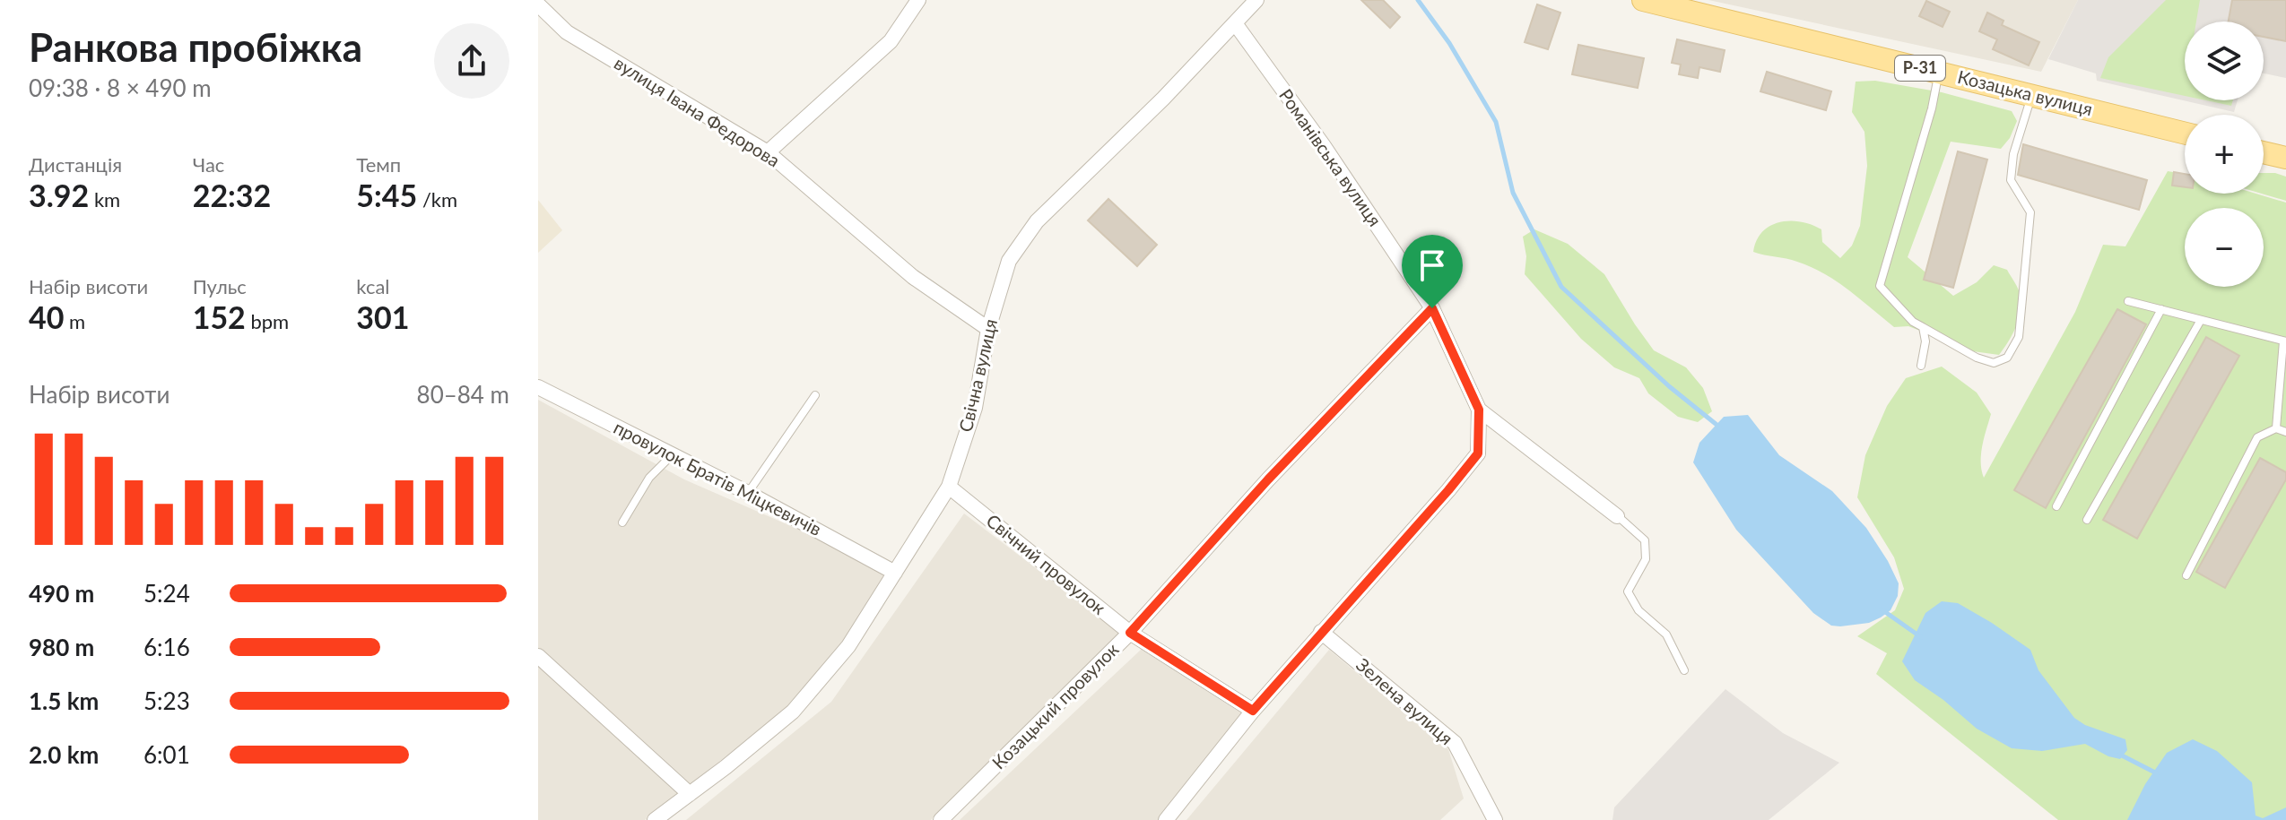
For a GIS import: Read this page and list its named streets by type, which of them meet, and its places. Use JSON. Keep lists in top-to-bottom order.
{
  "streets": {
    "main road": ["Р-31", "Козацька вулиця"],
    "street": [
      "вулиця Івана Федорова",
      "Романівська вулиця",
      "Свічна вулиця",
      "провулок Братів Міцкевичів",
      "Свічний провулок",
      "Зелена вулиця",
      "Козацький провулок"
    ]
  },
  "crossings": [
    ["вулиця Івана Федорова", "Свічна вулиця"],
    ["Романівська вулиця", "Свічна вулиця"],
    ["Романівська вулиця", "Свічний провулок"],
    ["Романівська вулиця", "Зелена вулиця"],
    ["Романівська вулиця", "Козацький провулок"],
    ["Свічна вулиця", "провулок Братів Міцкевичів"],
    ["Свічна вулиця", "Свічний провулок"],
    ["Свічний провулок", "Козацький провулок"]
  ],
  "page": {
    "heading": ["Ранкова пробіжка", "09:38 · 8 × 490 m"],
    "map_buttons": ["+", "−"],
    "stats": [
      ["Дистанція", "3.92 km"],
      ["Час", "22:32"],
      ["Темп", "5:45 /km"],
      ["Набір висоти", "40 m"],
      ["Пульс", "152 bpm"],
      ["kcal", "301"]
    ],
    "chart": ["Набір висоти", "80–84 m"],
    "list": [
      {
        "name": "490 m",
        "note": "5:24"
      },
      {
        "name": "980 m",
        "note": "6:16"
      },
      {
        "name": "1.5 km",
        "note": "5:23"
      },
      {
        "name": "2.0 km",
        "note": "6:01"
      }
    ]
  }
}
